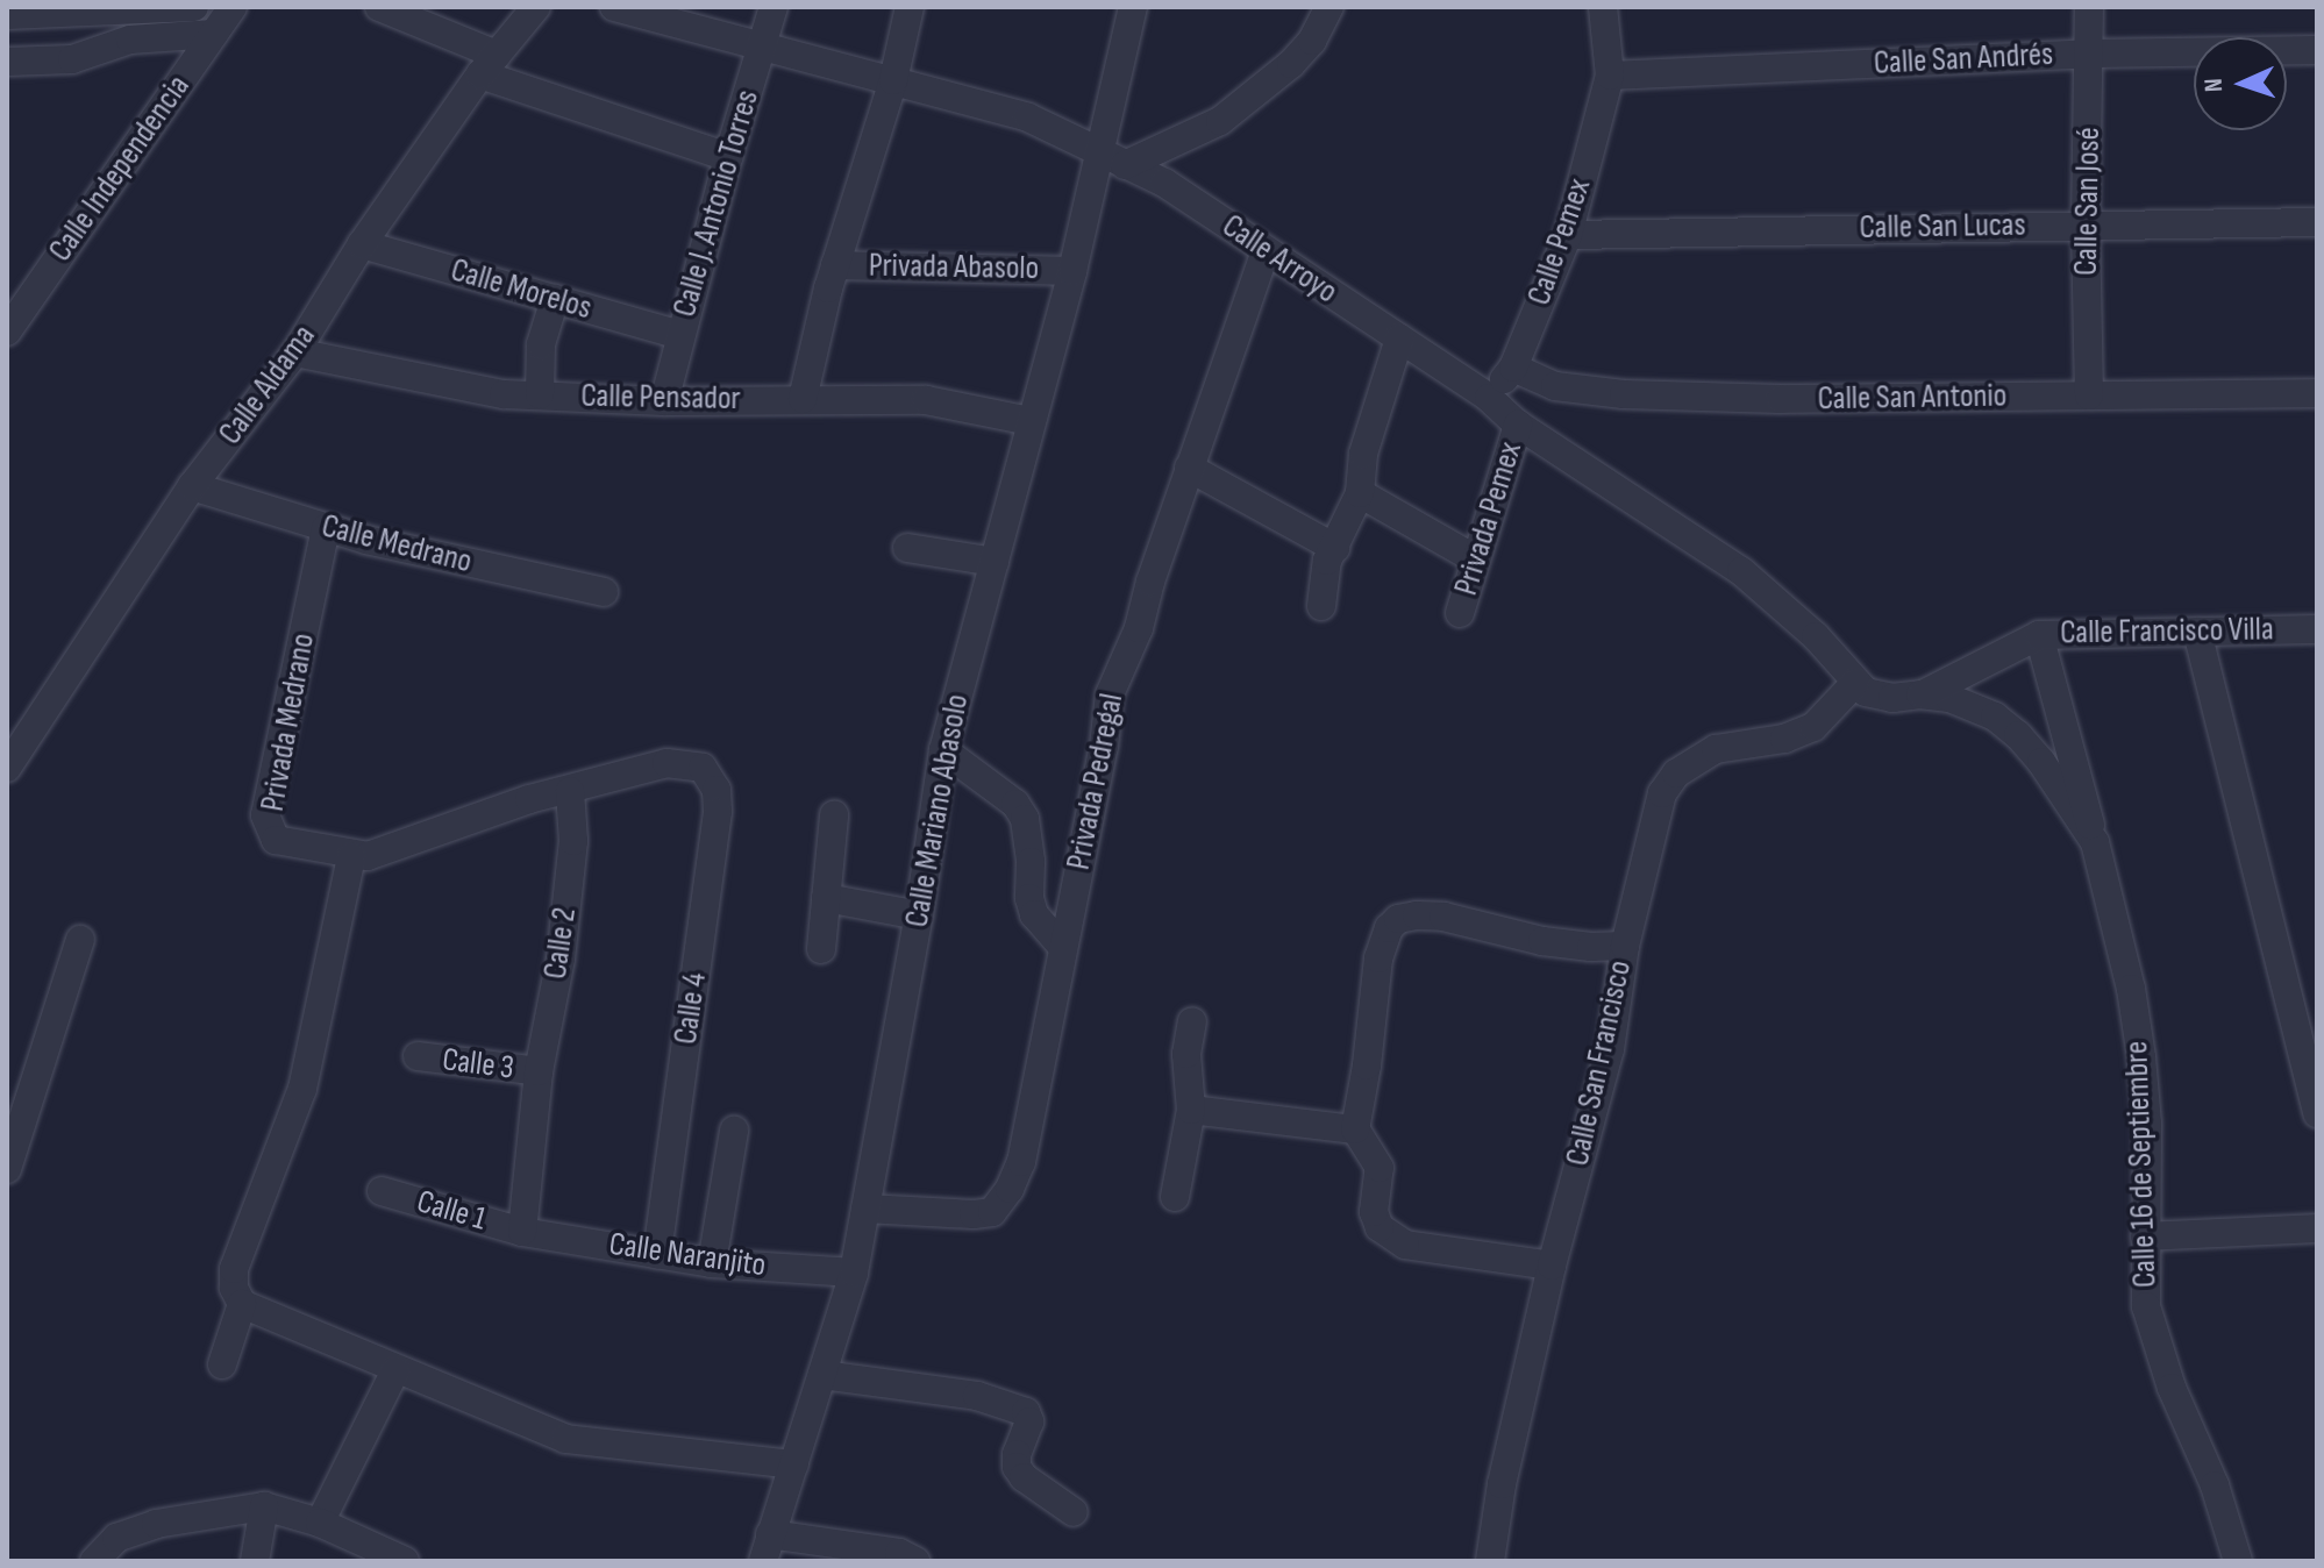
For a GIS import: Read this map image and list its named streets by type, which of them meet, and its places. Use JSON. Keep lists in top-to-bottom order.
{
  "streets": {
    "street": [
      "Calle San Andrés",
      "Calle Independencia",
      "Calle San José",
      "Calle J. Antonio Torres",
      "Calle San Lucas",
      "Calle Pemex",
      "Calle Arroyo",
      "Privada Abasolo",
      "Calle Morelos",
      "Calle Aldama",
      "Calle Pensador",
      "Calle San Antonio",
      "Privada Pemex",
      "Calle Medrano",
      "Calle Francisco Villa",
      "Privada Medrano",
      "Privada Pedregal",
      "Calle Mariano Abasolo",
      "Calle 2",
      "Calle 4",
      "Calle San Francisco",
      "Calle 3",
      "Calle 16 de Septiembre",
      "Calle 1",
      "Calle Naranjito"
    ]
  },
  "crossings": [
    ["Calle San Andrés", "Calle San José"],
    ["Calle San Andrés", "Calle Pemex"],
    ["Calle San José", "Calle San Lucas"],
    ["Calle San José", "Calle San Antonio"],
    ["Calle J. Antonio Torres", "Calle Arroyo"],
    ["Calle J. Antonio Torres", "Calle Morelos"],
    ["Calle J. Antonio Torres", "Calle Pensador"],
    ["Calle San Lucas", "Calle Pemex"],
    ["Calle Pemex", "Calle Arroyo"],
    ["Calle Pemex", "Calle San Antonio"],
    ["Calle Arroyo", "Privada Pemex"],
    ["Calle Arroyo", "Privada Pedregal"],
    ["Calle Arroyo", "Calle Mariano Abasolo"],
    ["Calle Arroyo", "Calle San Francisco"],
    ["Calle Arroyo", "Calle 16 de Septiembre"],
    ["Privada Abasolo", "Calle Mariano Abasolo"],
    ["Calle Morelos", "Calle Aldama"],
    ["Calle Aldama", "Calle Pensador"],
    ["Calle Aldama", "Calle Medrano"],
    ["Calle Pensador", "Calle Mariano Abasolo"],
    ["Calle Medrano", "Privada Medrano"],
    ["Calle Francisco Villa", "Calle 16 de Septiembre"],
    ["Privada Pedregal", "Calle Mariano Abasolo"],
    ["Calle Mariano Abasolo", "Calle Naranjito"],
    ["Calle 2", "Calle 4"],
    ["Calle 2", "Calle 3"],
    ["Calle 2", "Calle 1"],
    ["Calle 2", "Calle Naranjito"],
    ["Calle 4", "Calle Naranjito"],
    ["Calle San Francisco", "Calle 16 de Septiembre"],
    ["Calle 1", "Calle Naranjito"]
  ],
  "north": "left"
}
